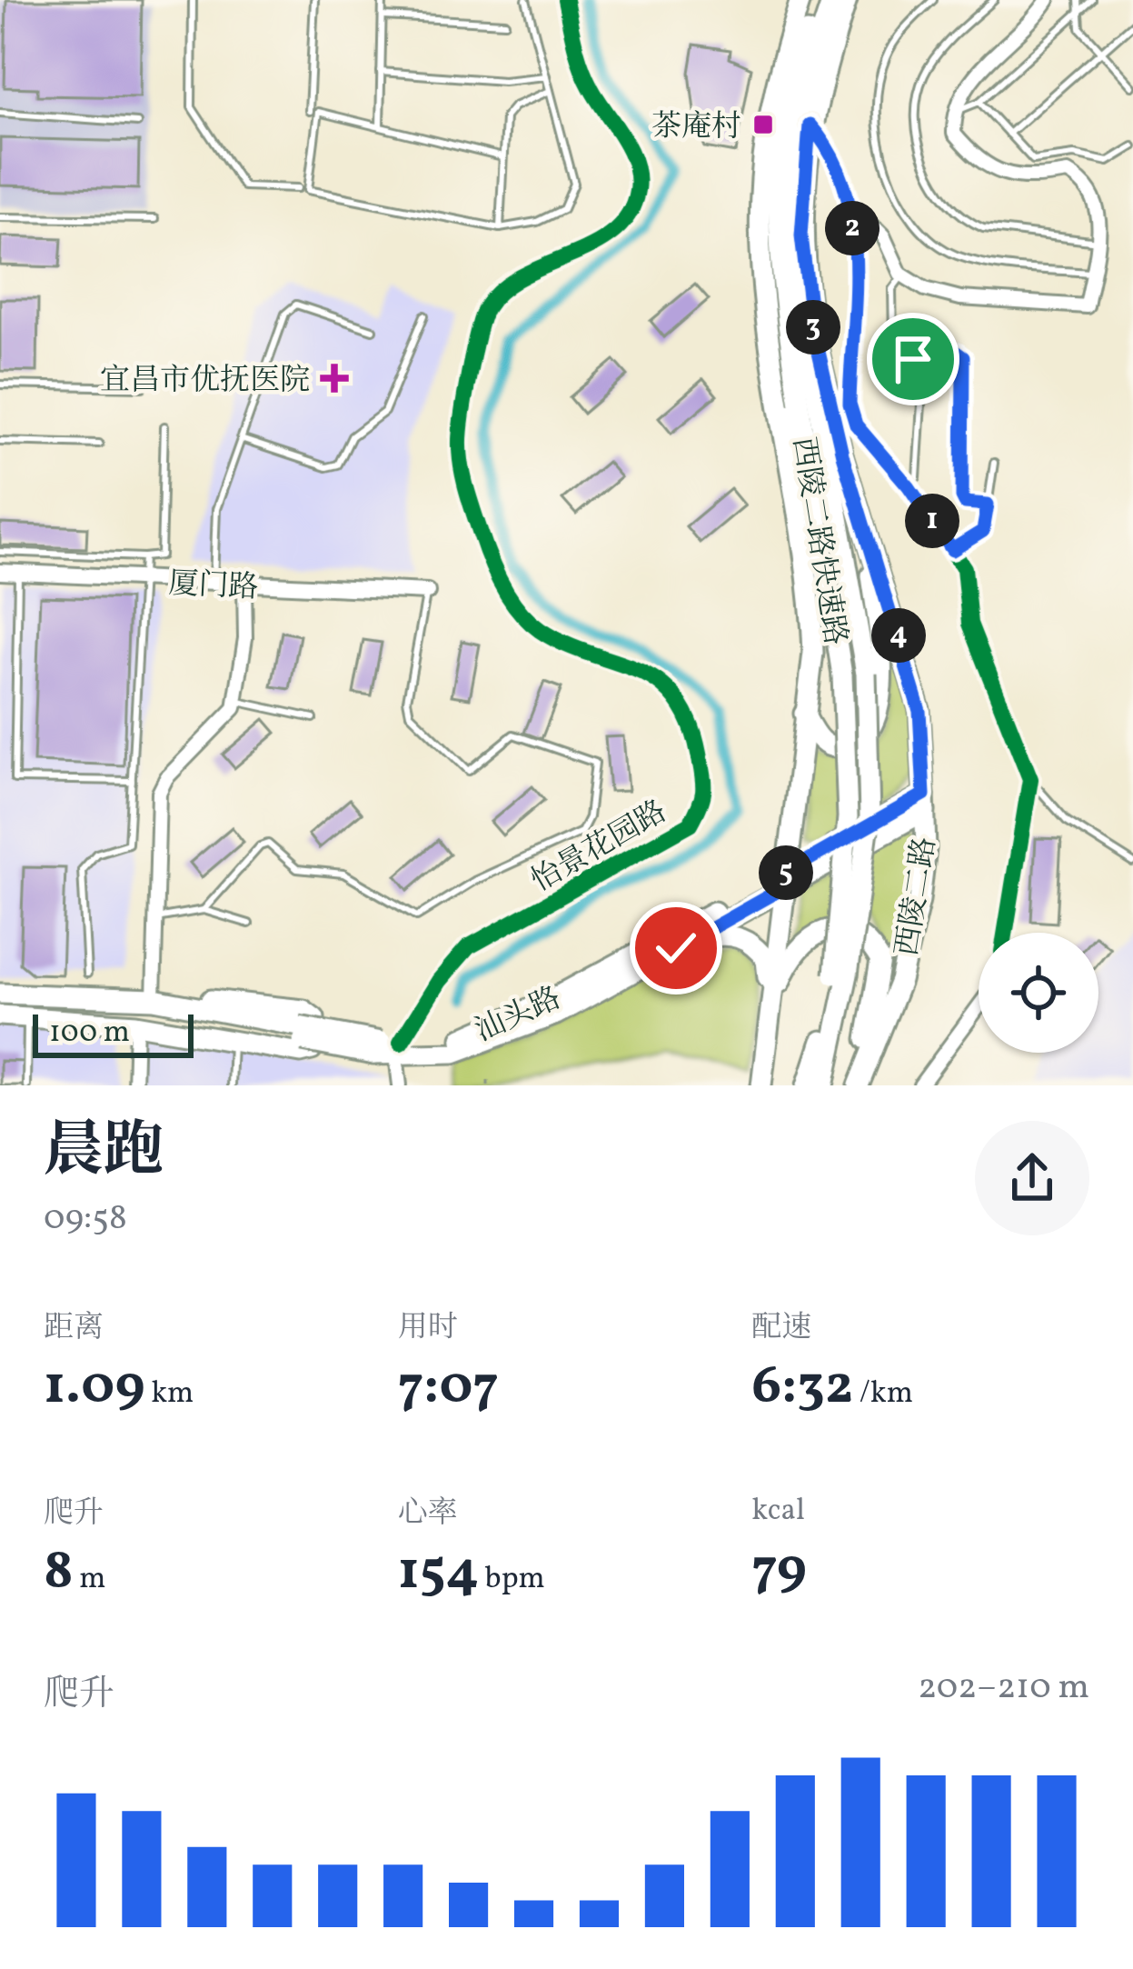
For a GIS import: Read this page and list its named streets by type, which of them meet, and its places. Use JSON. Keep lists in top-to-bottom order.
{
  "streets": {
    "main road": ["西陵二路快速路", "西陵二路", "汕头路"],
    "street": ["厦门路", "怡景花园路"]
  },
  "crossings": [
    ["怡景花园路", "汕头路"],
    ["西陵二路", "汕头路"]
  ],
  "places": {
    "transit": ["茶庵村"],
    "health": ["宜昌市优抚医院"]
  },
  "scale_bar": "100 m",
  "page": {
    "pins": [
      "2",
      "3",
      "1",
      "4",
      "5"
    ],
    "scale": "100 m",
    "heading": ["晨跑", "09:58"],
    "stats": [
      ["距离", "1.09 km"],
      ["用时", "7:07"],
      ["配速", "6:32 /km"],
      ["爬升", "8 m"],
      ["心率", "154 bpm"],
      ["kcal", "79"]
    ],
    "chart": ["爬升", "202–210 m"]
  }
}
